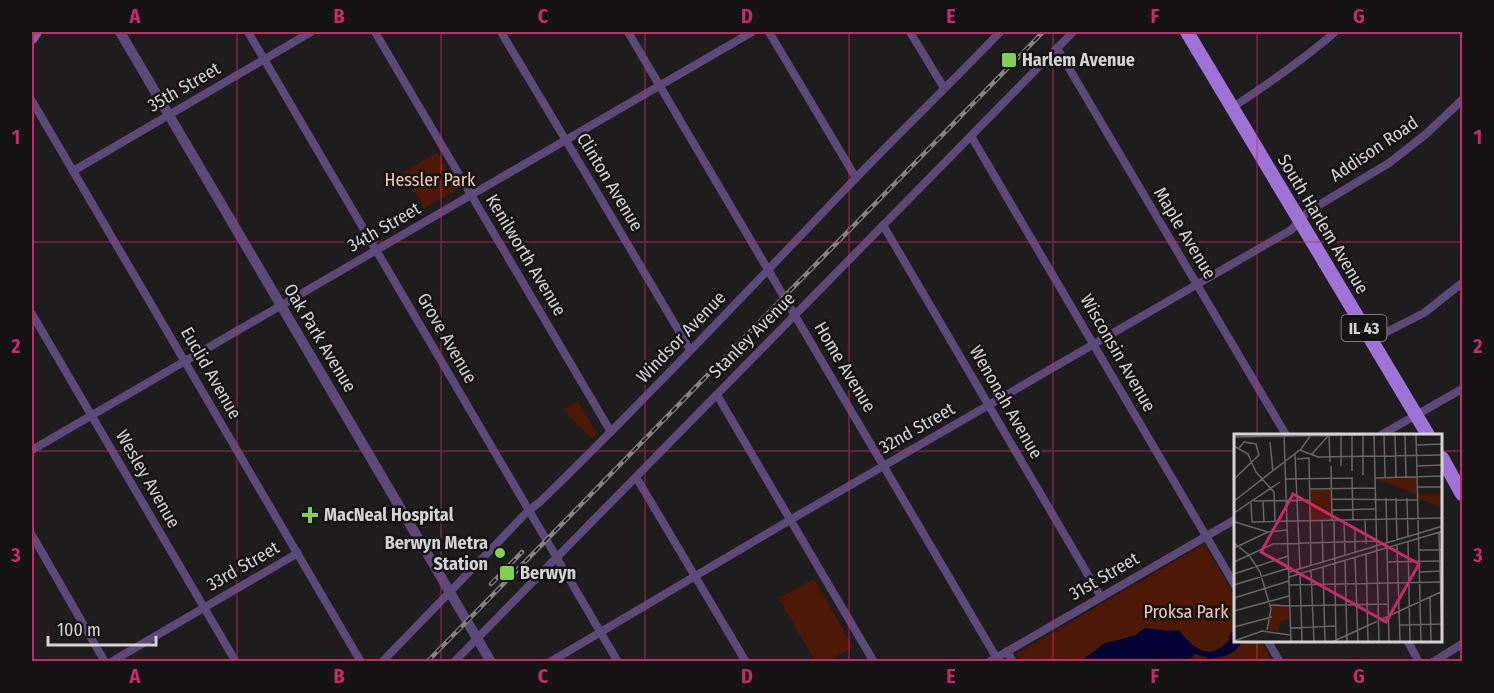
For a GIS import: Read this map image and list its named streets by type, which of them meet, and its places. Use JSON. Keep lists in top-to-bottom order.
{
  "streets": {
    "main road": ["South Harlem Avenue", "IL 43"],
    "street": [
      "35th Street",
      "Addison Road",
      "Clinton Avenue",
      "34th Street",
      "Maple Avenue",
      "Kenilworth Avenue",
      "Stanley Avenue",
      "Windsor Avenue",
      "Oak Park Avenue",
      "Grove Avenue",
      "Wisconsin Avenue",
      "Home Avenue",
      "Euclid Avenue",
      "Wenonah Avenue",
      "32nd Street",
      "Wesley Avenue",
      "33rd Street",
      "31st Street"
    ]
  },
  "crossings": [
    ["35th Street", "Oak Park Avenue"],
    ["35th Street", "Grove Avenue"],
    ["35th Street", "Euclid Avenue"],
    ["Addison Road", "South Harlem Avenue"],
    ["Addison Road", "32nd Street"],
    ["Clinton Avenue", "34th Street"],
    ["Clinton Avenue", "Windsor Avenue"],
    ["South Harlem Avenue", "32nd Street"],
    ["34th Street", "Kenilworth Avenue"],
    ["34th Street", "Oak Park Avenue"],
    ["34th Street", "Grove Avenue"],
    ["34th Street", "Home Avenue"],
    ["34th Street", "Euclid Avenue"],
    ["34th Street", "Wesley Avenue"],
    ["Maple Avenue", "Stanley Avenue"],
    ["Maple Avenue", "32nd Street"],
    ["Kenilworth Avenue", "Windsor Avenue"],
    ["Stanley Avenue", "Oak Park Avenue"],
    ["Stanley Avenue", "Grove Avenue"],
    ["Stanley Avenue", "Wisconsin Avenue"],
    ["Stanley Avenue", "Home Avenue"],
    ["Stanley Avenue", "Wenonah Avenue"],
    ["Windsor Avenue", "Oak Park Avenue"],
    ["Windsor Avenue", "Grove Avenue"],
    ["Windsor Avenue", "Home Avenue"],
    ["Grove Avenue", "32nd Street"],
    ["Wisconsin Avenue", "32nd Street"],
    ["Wisconsin Avenue", "31st Street"],
    ["Home Avenue", "32nd Street"],
    ["Home Avenue", "31st Street"],
    ["Euclid Avenue", "33rd Street"],
    ["Wenonah Avenue", "32nd Street"],
    ["Wenonah Avenue", "31st Street"],
    ["Wesley Avenue", "33rd Street"]
  ],
  "parks": ["Hessler Park", "Proksa Park"],
  "places": {
    "transit": ["Harlem Avenue", "Berwyn"],
    "health": ["MacNeal Hospital"],
    "other": ["Berwyn Metra Station"]
  },
  "scale_bar": "100 m",
  "grid": {
    "columns": [
      "A",
      "B",
      "C",
      "D",
      "E",
      "F",
      "G"
    ],
    "rows": ["1", "2", "3"]
  }
}
